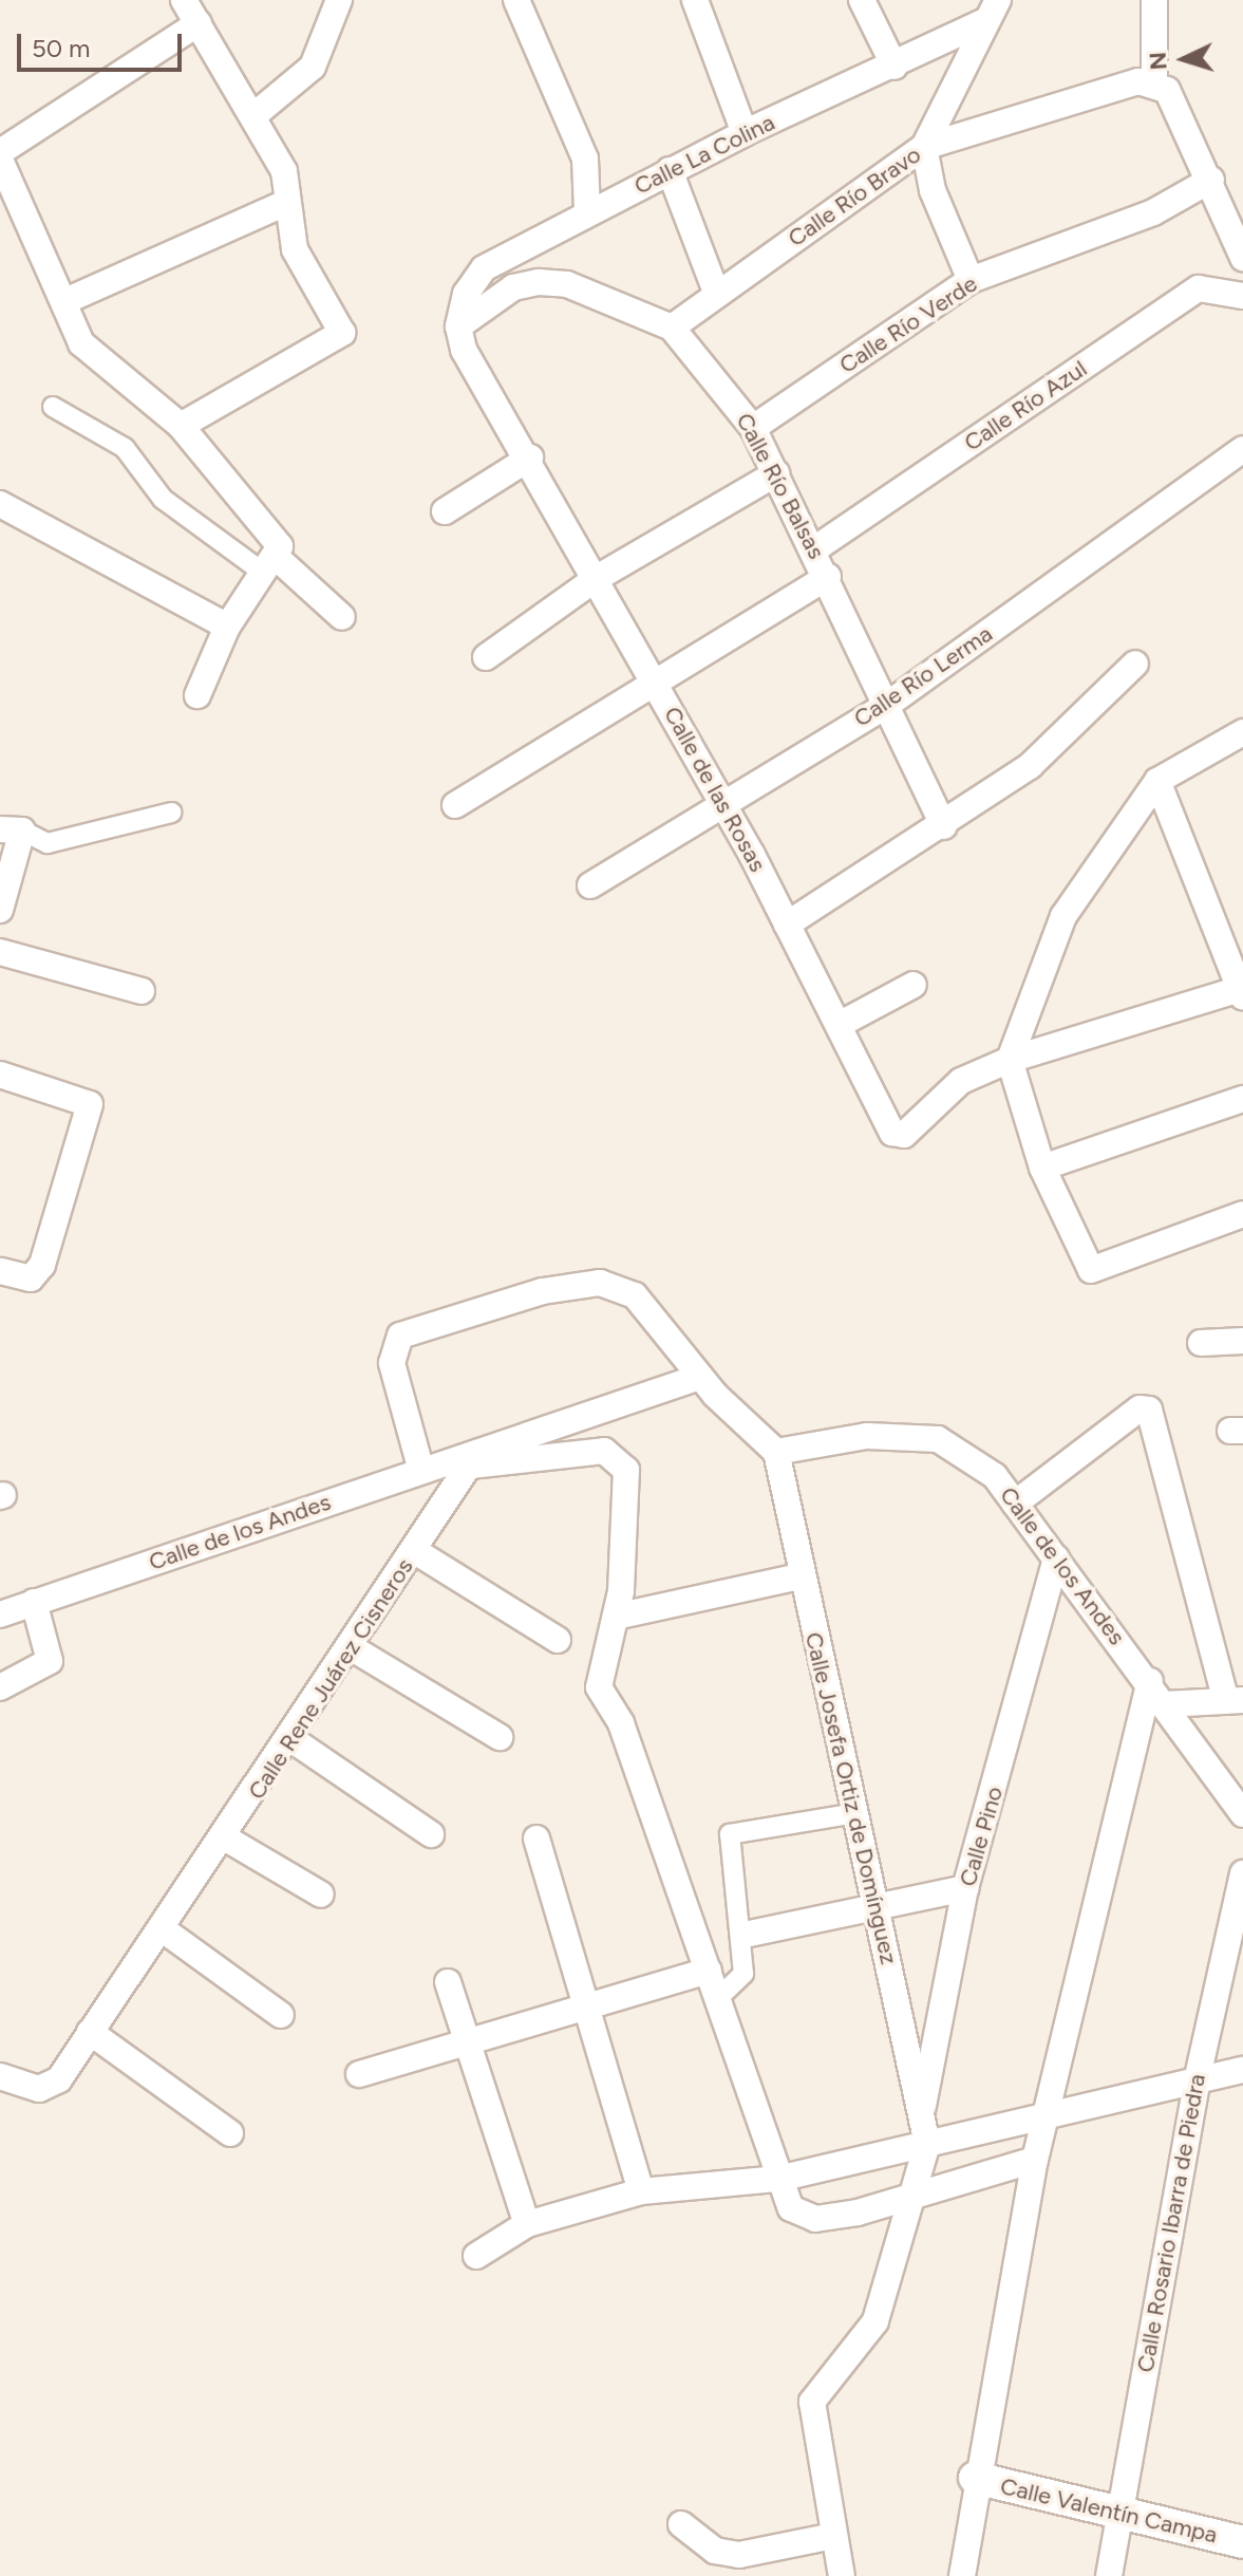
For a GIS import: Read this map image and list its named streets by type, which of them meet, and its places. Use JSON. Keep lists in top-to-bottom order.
{
  "streets": {
    "street": [
      "Calle La Colina",
      "Calle Río Bravo",
      "Calle Río Verde",
      "Calle Río Azul",
      "Calle Río Balsas",
      "Calle Río Lerma",
      "Calle de las Rosas",
      "Calle de los Andes",
      "Calle Rene Juárez Cisneros",
      "Calle Josefa Ortiz de Domínguez",
      "Calle Pino",
      "Calle Rosario Ibarra de Piedra",
      "Calle Valentín Campa"
    ]
  },
  "crossings": [
    ["Calle La Colina", "Calle Río Bravo"],
    ["Calle La Colina", "Calle Río Balsas"],
    ["Calle La Colina", "Calle de las Rosas"],
    ["Calle Río Bravo", "Calle Río Balsas"],
    ["Calle Río Verde", "Calle Río Balsas"],
    ["Calle Río Azul", "Calle Río Balsas"],
    ["Calle Río Balsas", "Calle Río Lerma"],
    ["Calle Río Balsas", "Calle de las Rosas"],
    ["Calle Río Lerma", "Calle de las Rosas"],
    ["Calle de los Andes", "Calle Rene Juárez Cisneros"],
    ["Calle de los Andes", "Calle Josefa Ortiz de Domínguez"],
    ["Calle de los Andes", "Calle Pino"],
    ["Calle Josefa Ortiz de Domínguez", "Calle Pino"],
    ["Calle Rosario Ibarra de Piedra", "Calle Valentín Campa"]
  ],
  "scale_bar": "50 m",
  "north": "left"
}
